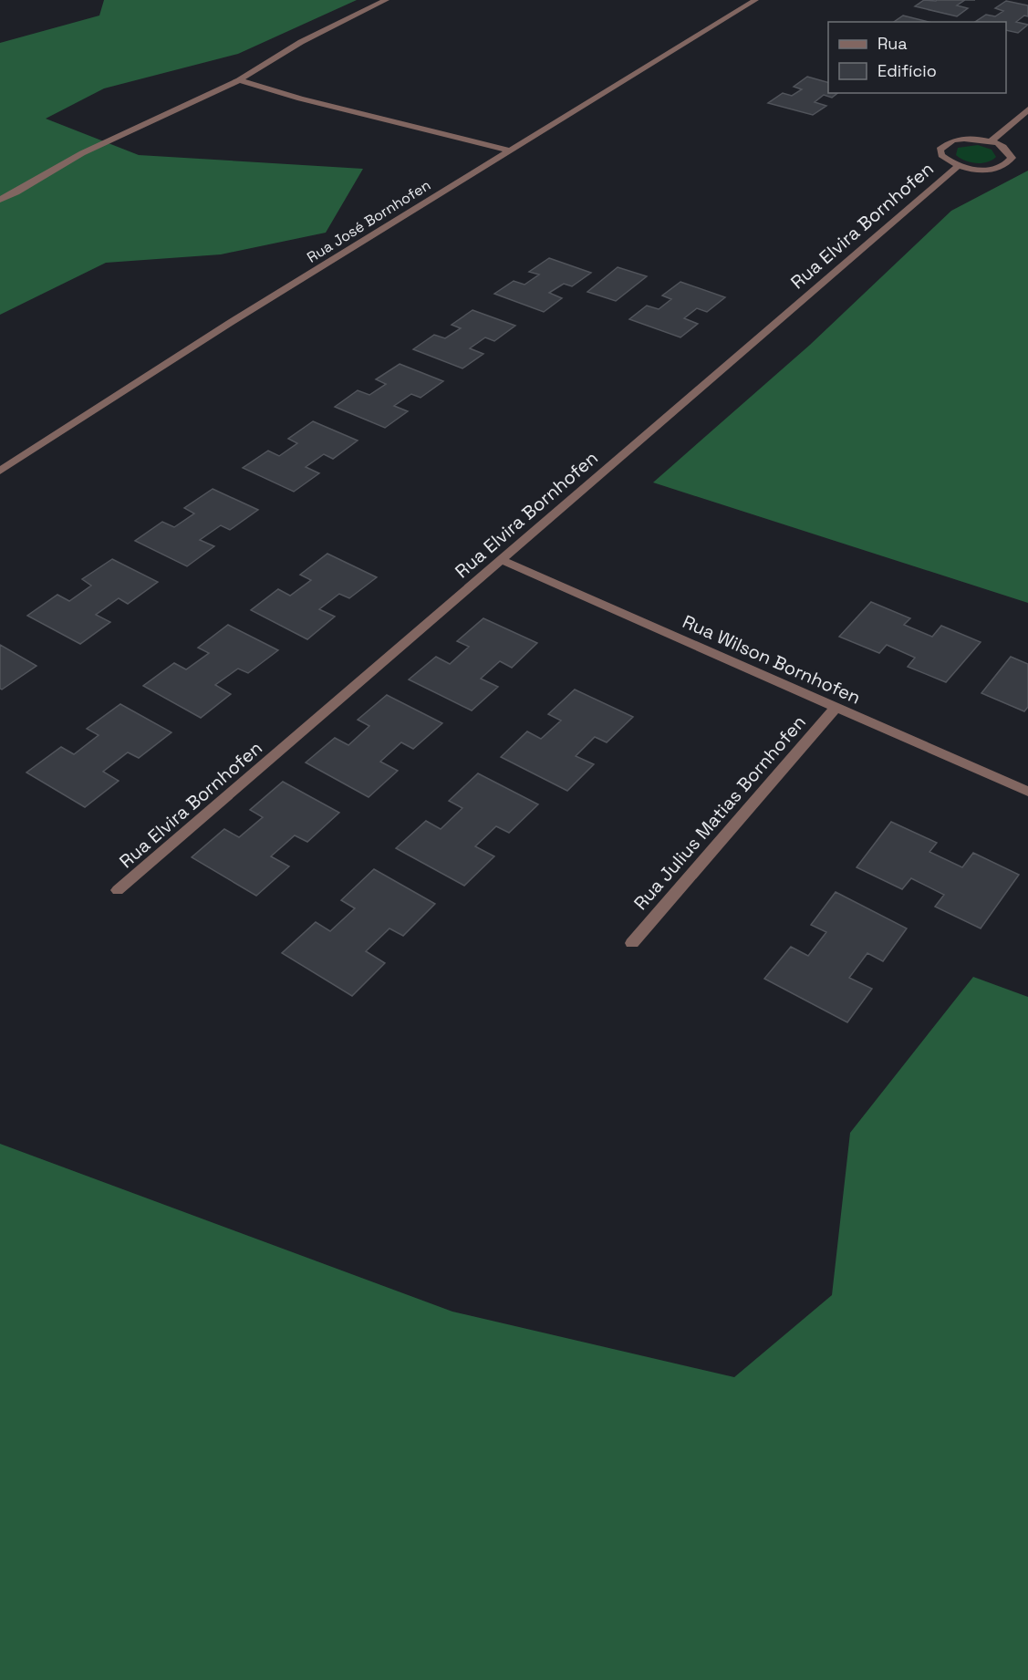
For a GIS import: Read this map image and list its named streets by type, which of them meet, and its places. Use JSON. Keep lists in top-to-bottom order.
{
  "streets": {
    "street": [
      "Rua José Bornhofen",
      "Rua Elvira Bornhofen",
      "Rua Wilson Bornhofen",
      "Rua Julius Matias Bornhofen"
    ]
  },
  "crossings": [
    ["Rua Elvira Bornhofen", "Rua Wilson Bornhofen"],
    ["Rua Wilson Bornhofen", "Rua Julius Matias Bornhofen"]
  ],
  "legend": ["Rua", "Edifício"]
}
